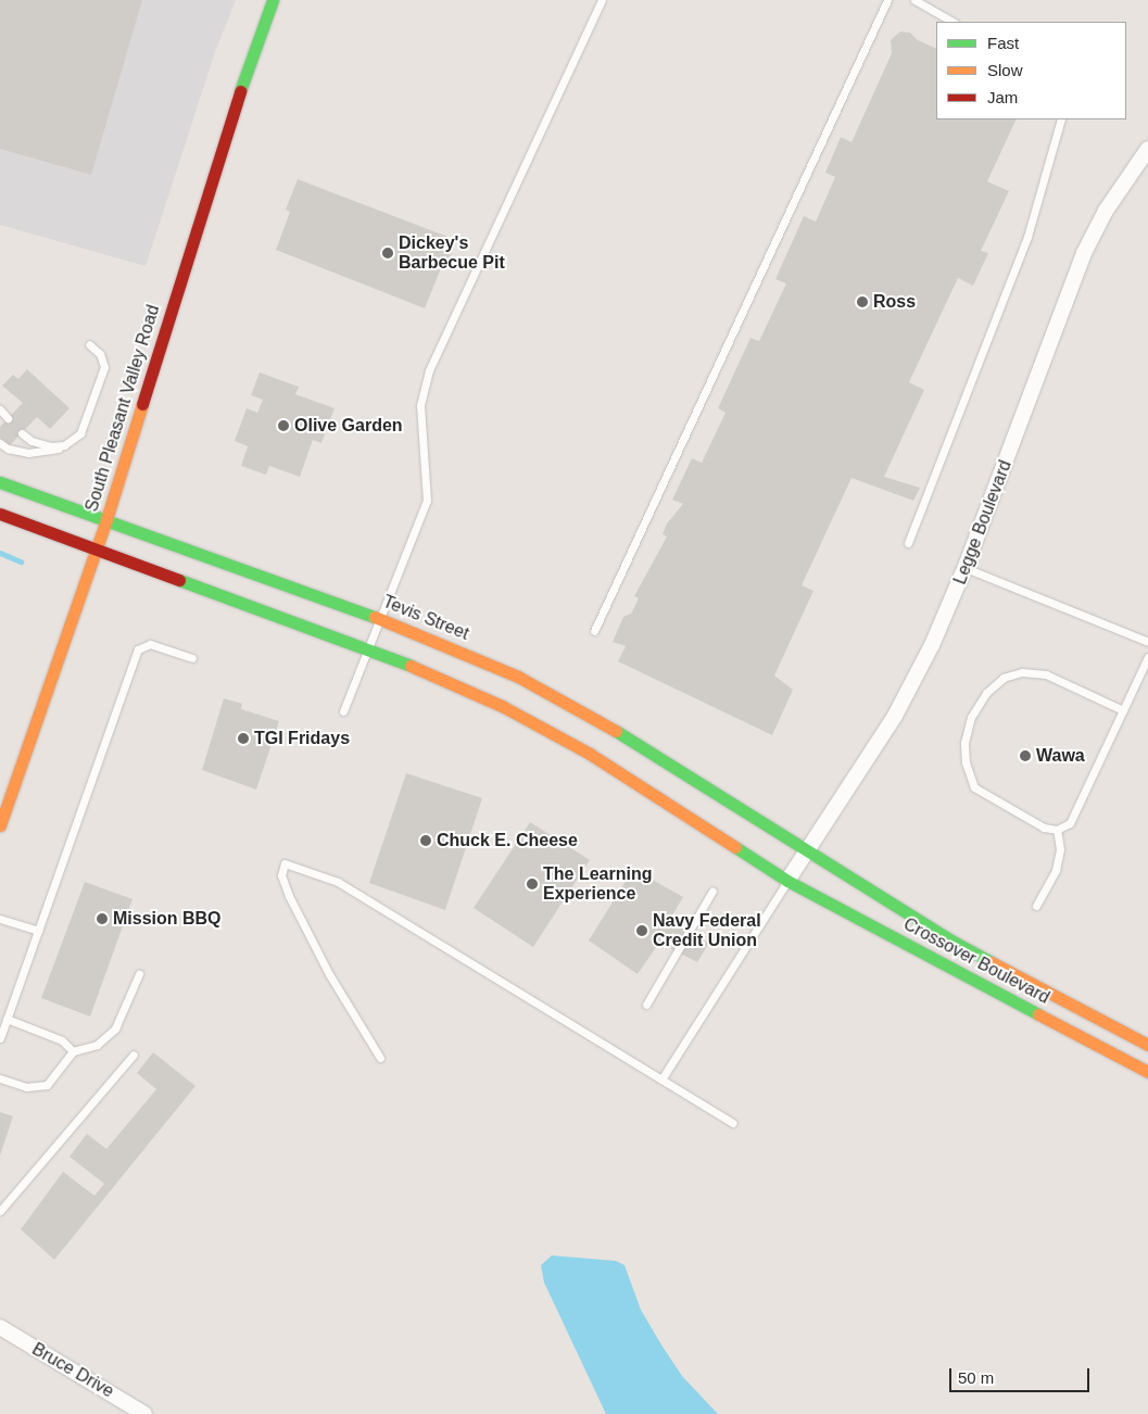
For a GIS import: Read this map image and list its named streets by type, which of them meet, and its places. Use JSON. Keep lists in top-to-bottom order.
{
  "streets": {
    "main road": ["South Pleasant Valley Road", "Tevis Street", "Crossover Boulevard"],
    "street": ["Legge Boulevard", "Bruce Drive"]
  },
  "crossings": [
    ["South Pleasant Valley Road", "Tevis Street"],
    ["Legge Boulevard", "Tevis Street"],
    ["Legge Boulevard", "Crossover Boulevard"],
    ["Tevis Street", "Crossover Boulevard"]
  ],
  "places": [
    "Dickey's Barbecue Pit",
    "Ross",
    "Olive Garden",
    "TGI Fridays",
    "Wawa",
    "Chuck E. Cheese",
    "The Learning Experience",
    "Mission BBQ",
    "Navy Federal Credit Union"
  ],
  "legend": ["Fast", "Slow", "Jam"],
  "scale_bar": "50 m"
}
